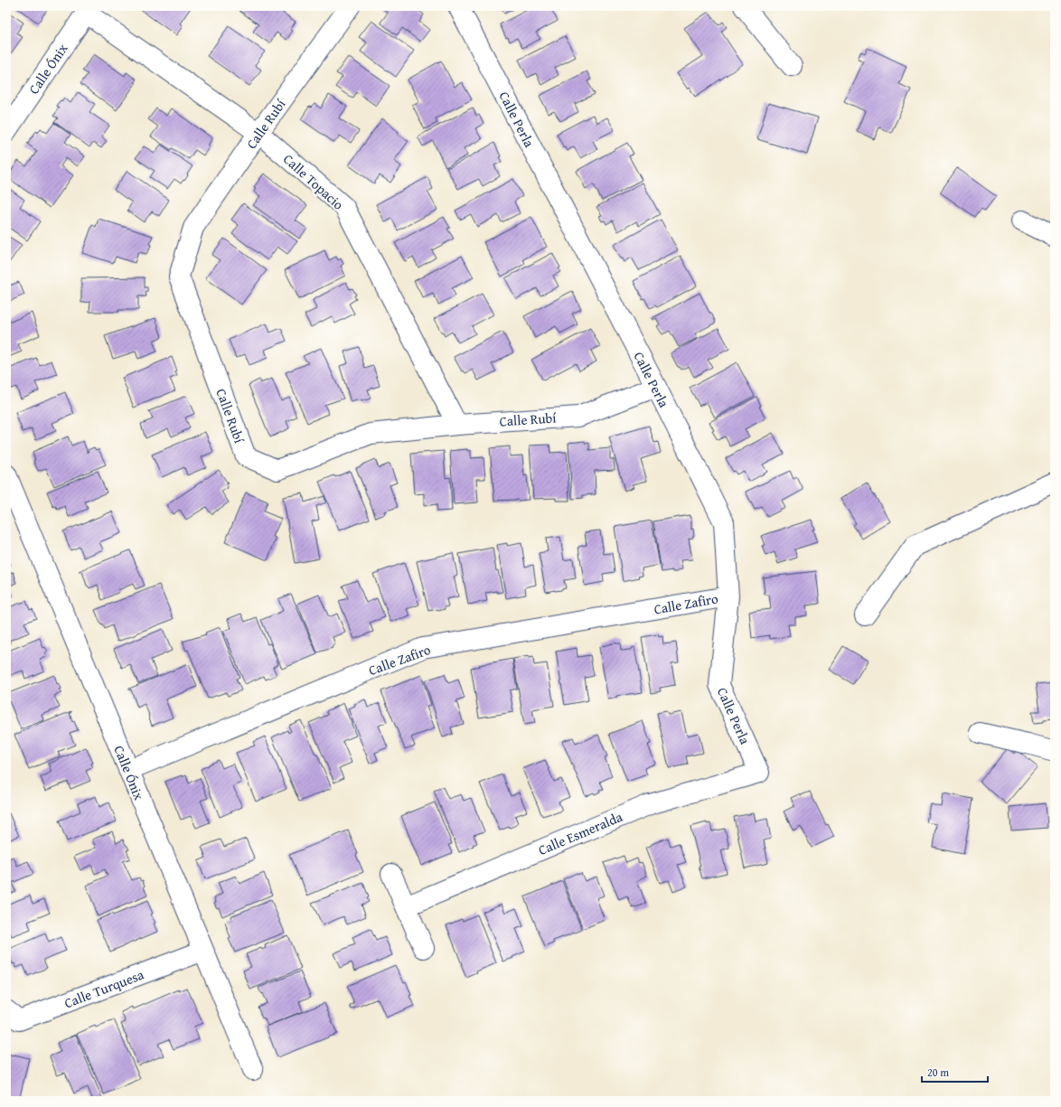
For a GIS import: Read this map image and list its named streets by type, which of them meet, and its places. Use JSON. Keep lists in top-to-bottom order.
{
  "streets": {
    "street": [
      "Calle Ónix",
      "Calle Perla",
      "Calle Rubí",
      "Calle Topacio",
      "Calle Zafiro",
      "Calle Esmeralda",
      "Calle Turquesa"
    ]
  },
  "crossings": [
    ["Calle Ónix", "Calle Topacio"],
    ["Calle Ónix", "Calle Zafiro"],
    ["Calle Ónix", "Calle Turquesa"],
    ["Calle Perla", "Calle Rubí"],
    ["Calle Perla", "Calle Zafiro"],
    ["Calle Perla", "Calle Esmeralda"],
    ["Calle Rubí", "Calle Topacio"]
  ],
  "scale_bar": "20 m"
}
